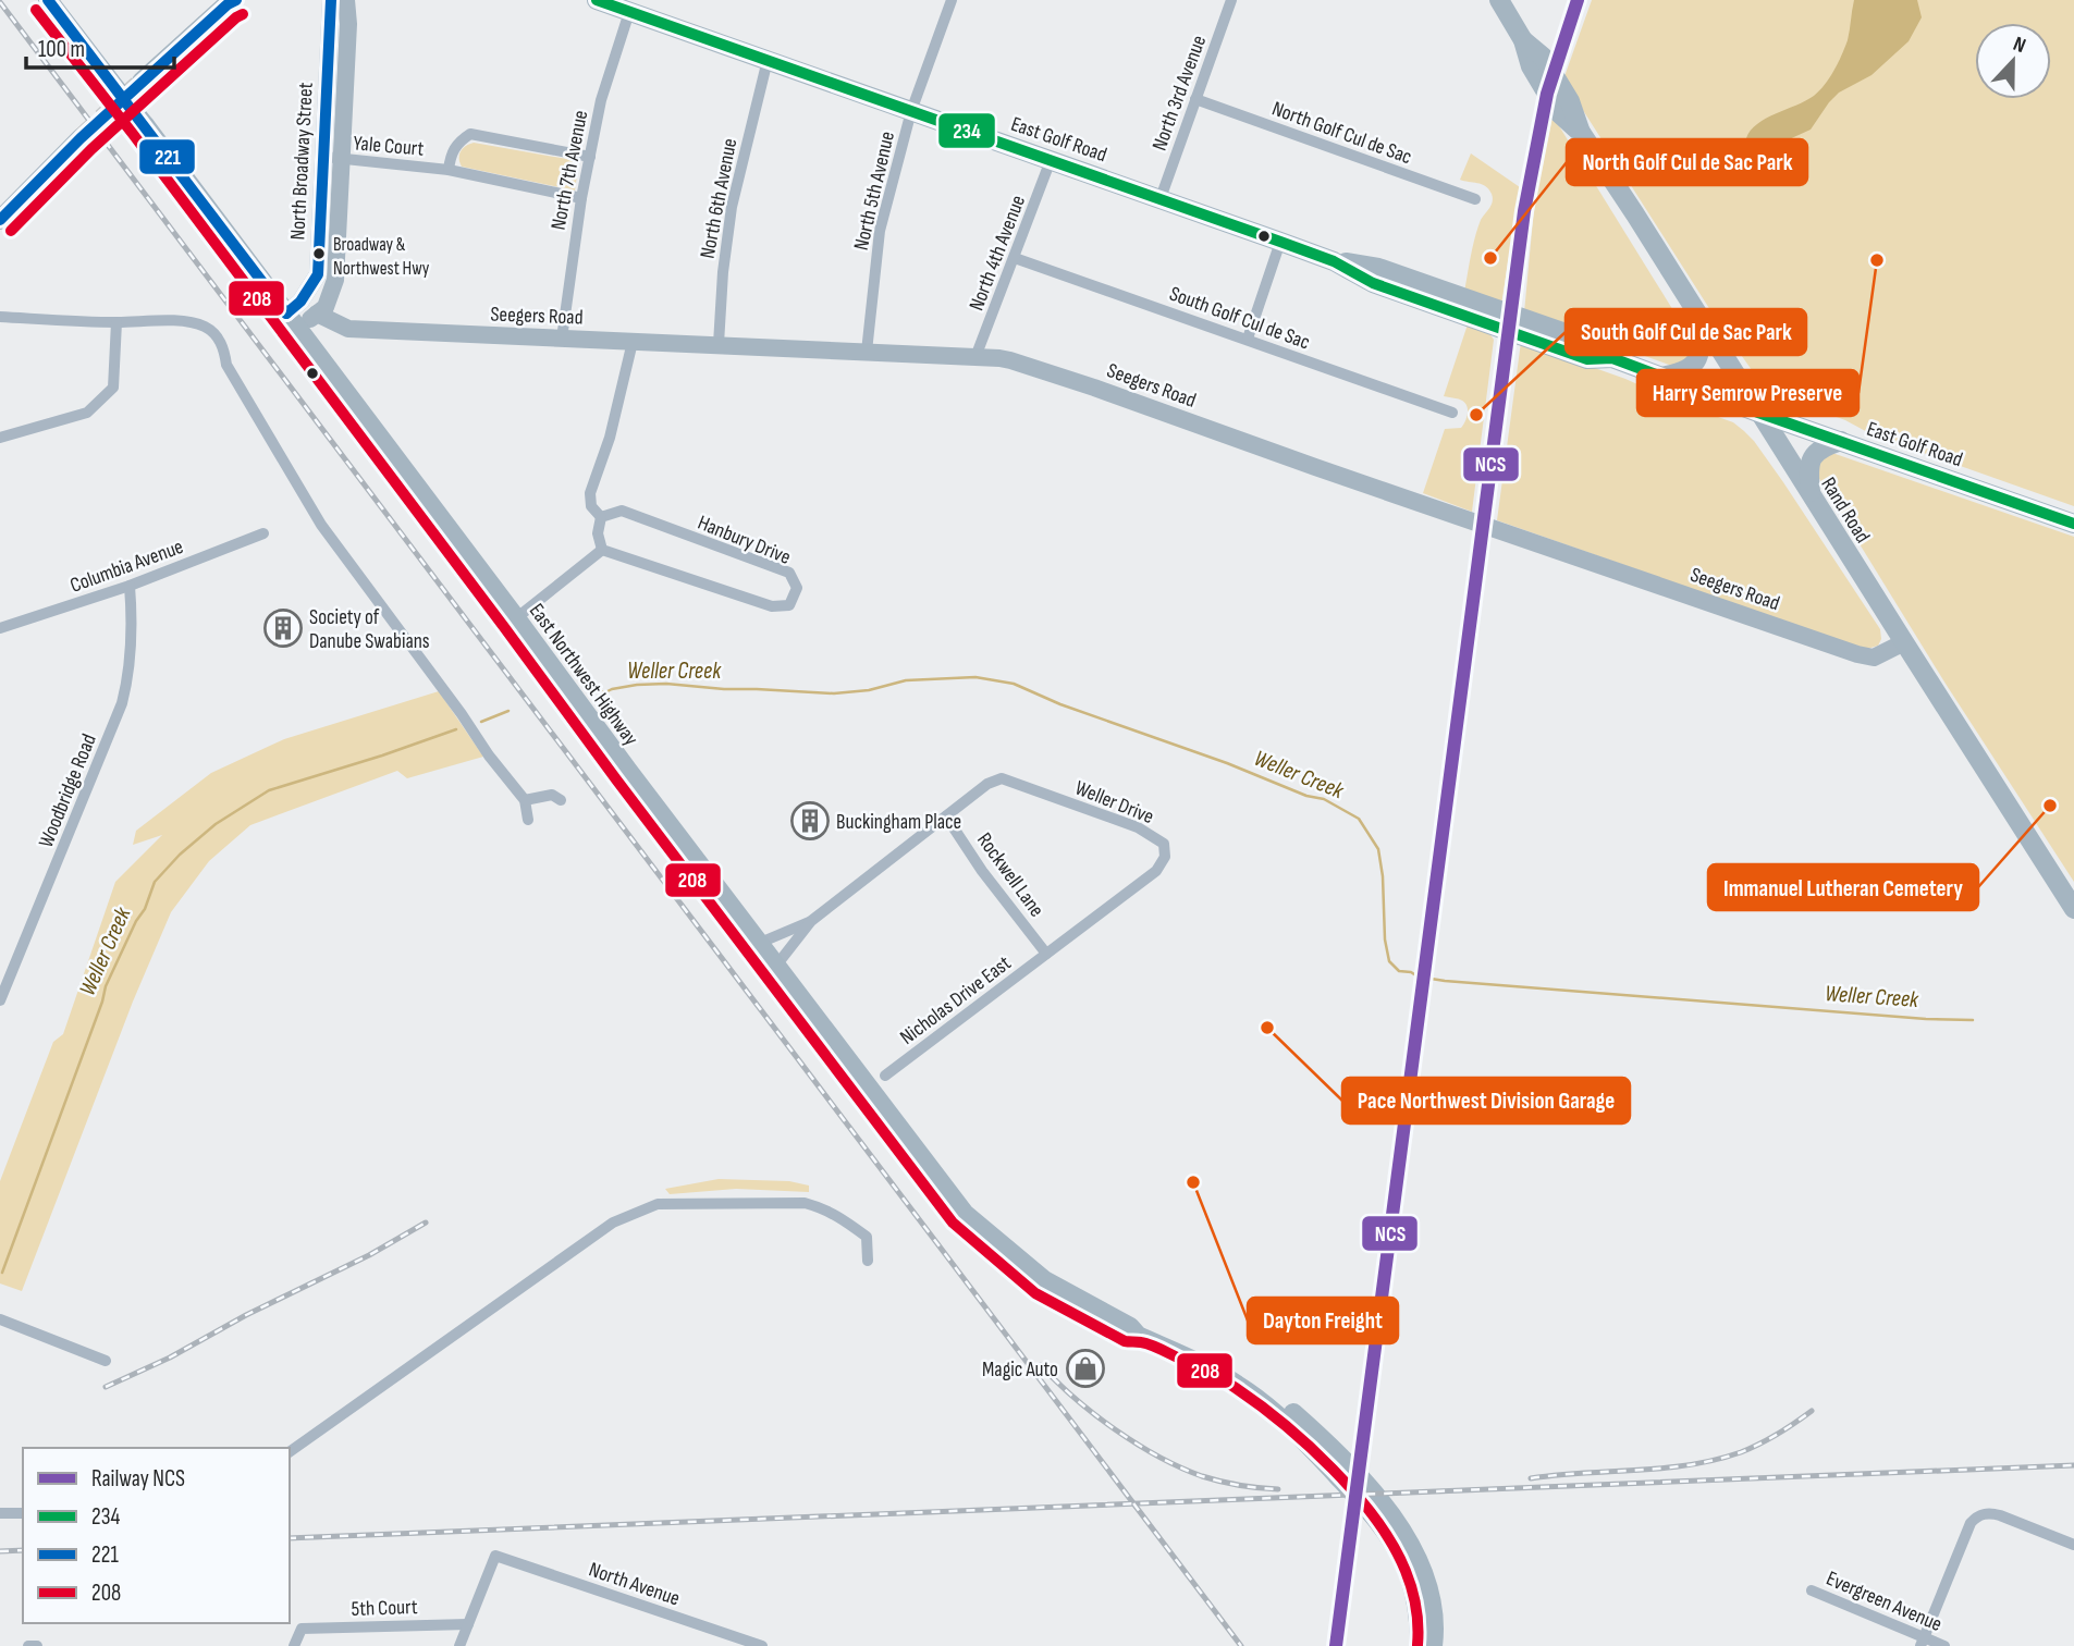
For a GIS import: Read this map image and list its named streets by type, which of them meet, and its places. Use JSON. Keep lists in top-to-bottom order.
{
  "streets": {
    "main road": ["East Golf Road", "Rand Road", "East Northwest Highway"],
    "street": [
      "North 3rd Avenue",
      "North Golf Cul de Sac",
      "Yale Court",
      "North Broadway Street",
      "North 7th Avenue",
      "North 5th Avenue",
      "North 6th Avenue",
      "North 4th Avenue",
      "Seegers Road",
      "South Golf Cul de Sac",
      "Hanbury Drive",
      "Columbia Avenue",
      "Woodbridge Road",
      "Weller Drive",
      "Rockwell Lane",
      "Nicholas Drive East",
      "North Avenue",
      "Evergreen Avenue",
      "5th Court"
    ]
  },
  "crossings": [
    ["North 3rd Avenue", "North Golf Cul de Sac"],
    ["North 3rd Avenue", "East Golf Road"],
    ["East Golf Road", "North 7th Avenue"],
    ["East Golf Road", "North 5th Avenue"],
    ["East Golf Road", "North 6th Avenue"],
    ["East Golf Road", "North 4th Avenue"],
    ["East Golf Road", "Rand Road"],
    ["Yale Court", "North Broadway Street"],
    ["Yale Court", "North 7th Avenue"],
    ["North Broadway Street", "Seegers Road"],
    ["North Broadway Street", "East Northwest Highway"],
    ["North 7th Avenue", "Seegers Road"],
    ["North 5th Avenue", "Seegers Road"],
    ["North 6th Avenue", "Seegers Road"],
    ["North 4th Avenue", "Seegers Road"],
    ["North 4th Avenue", "South Golf Cul de Sac"],
    ["Seegers Road", "Rand Road"],
    ["Columbia Avenue", "Woodbridge Road"],
    ["Weller Drive", "Rockwell Lane"],
    ["Weller Drive", "Nicholas Drive East"],
    ["Rockwell Lane", "Nicholas Drive East"],
    ["North Avenue", "5th Court"]
  ],
  "water": ["Weller Creek"],
  "places": {
    "other": [
      "Broadway & Northwest Hwy",
      "North Golf Cul de Sac Park",
      "Harry Semrow Preserve",
      "South Golf Cul de Sac Park",
      "Immanuel Lutheran Cemetery",
      "Pace Northwest Division Garage",
      "Dayton Freight"
    ],
    "building": ["Society of Danube Swabians", "Buckingham Place"],
    "shop": ["Magic Auto"]
  },
  "lines": [
    "rail line NCS",
    "transit line 234",
    "transit line 221",
    "transit line 208"
  ],
  "legend": [
    "Railway NCS",
    "234",
    "221",
    "208"
  ],
  "scale_bar": "100 m",
  "north": "top"
}
